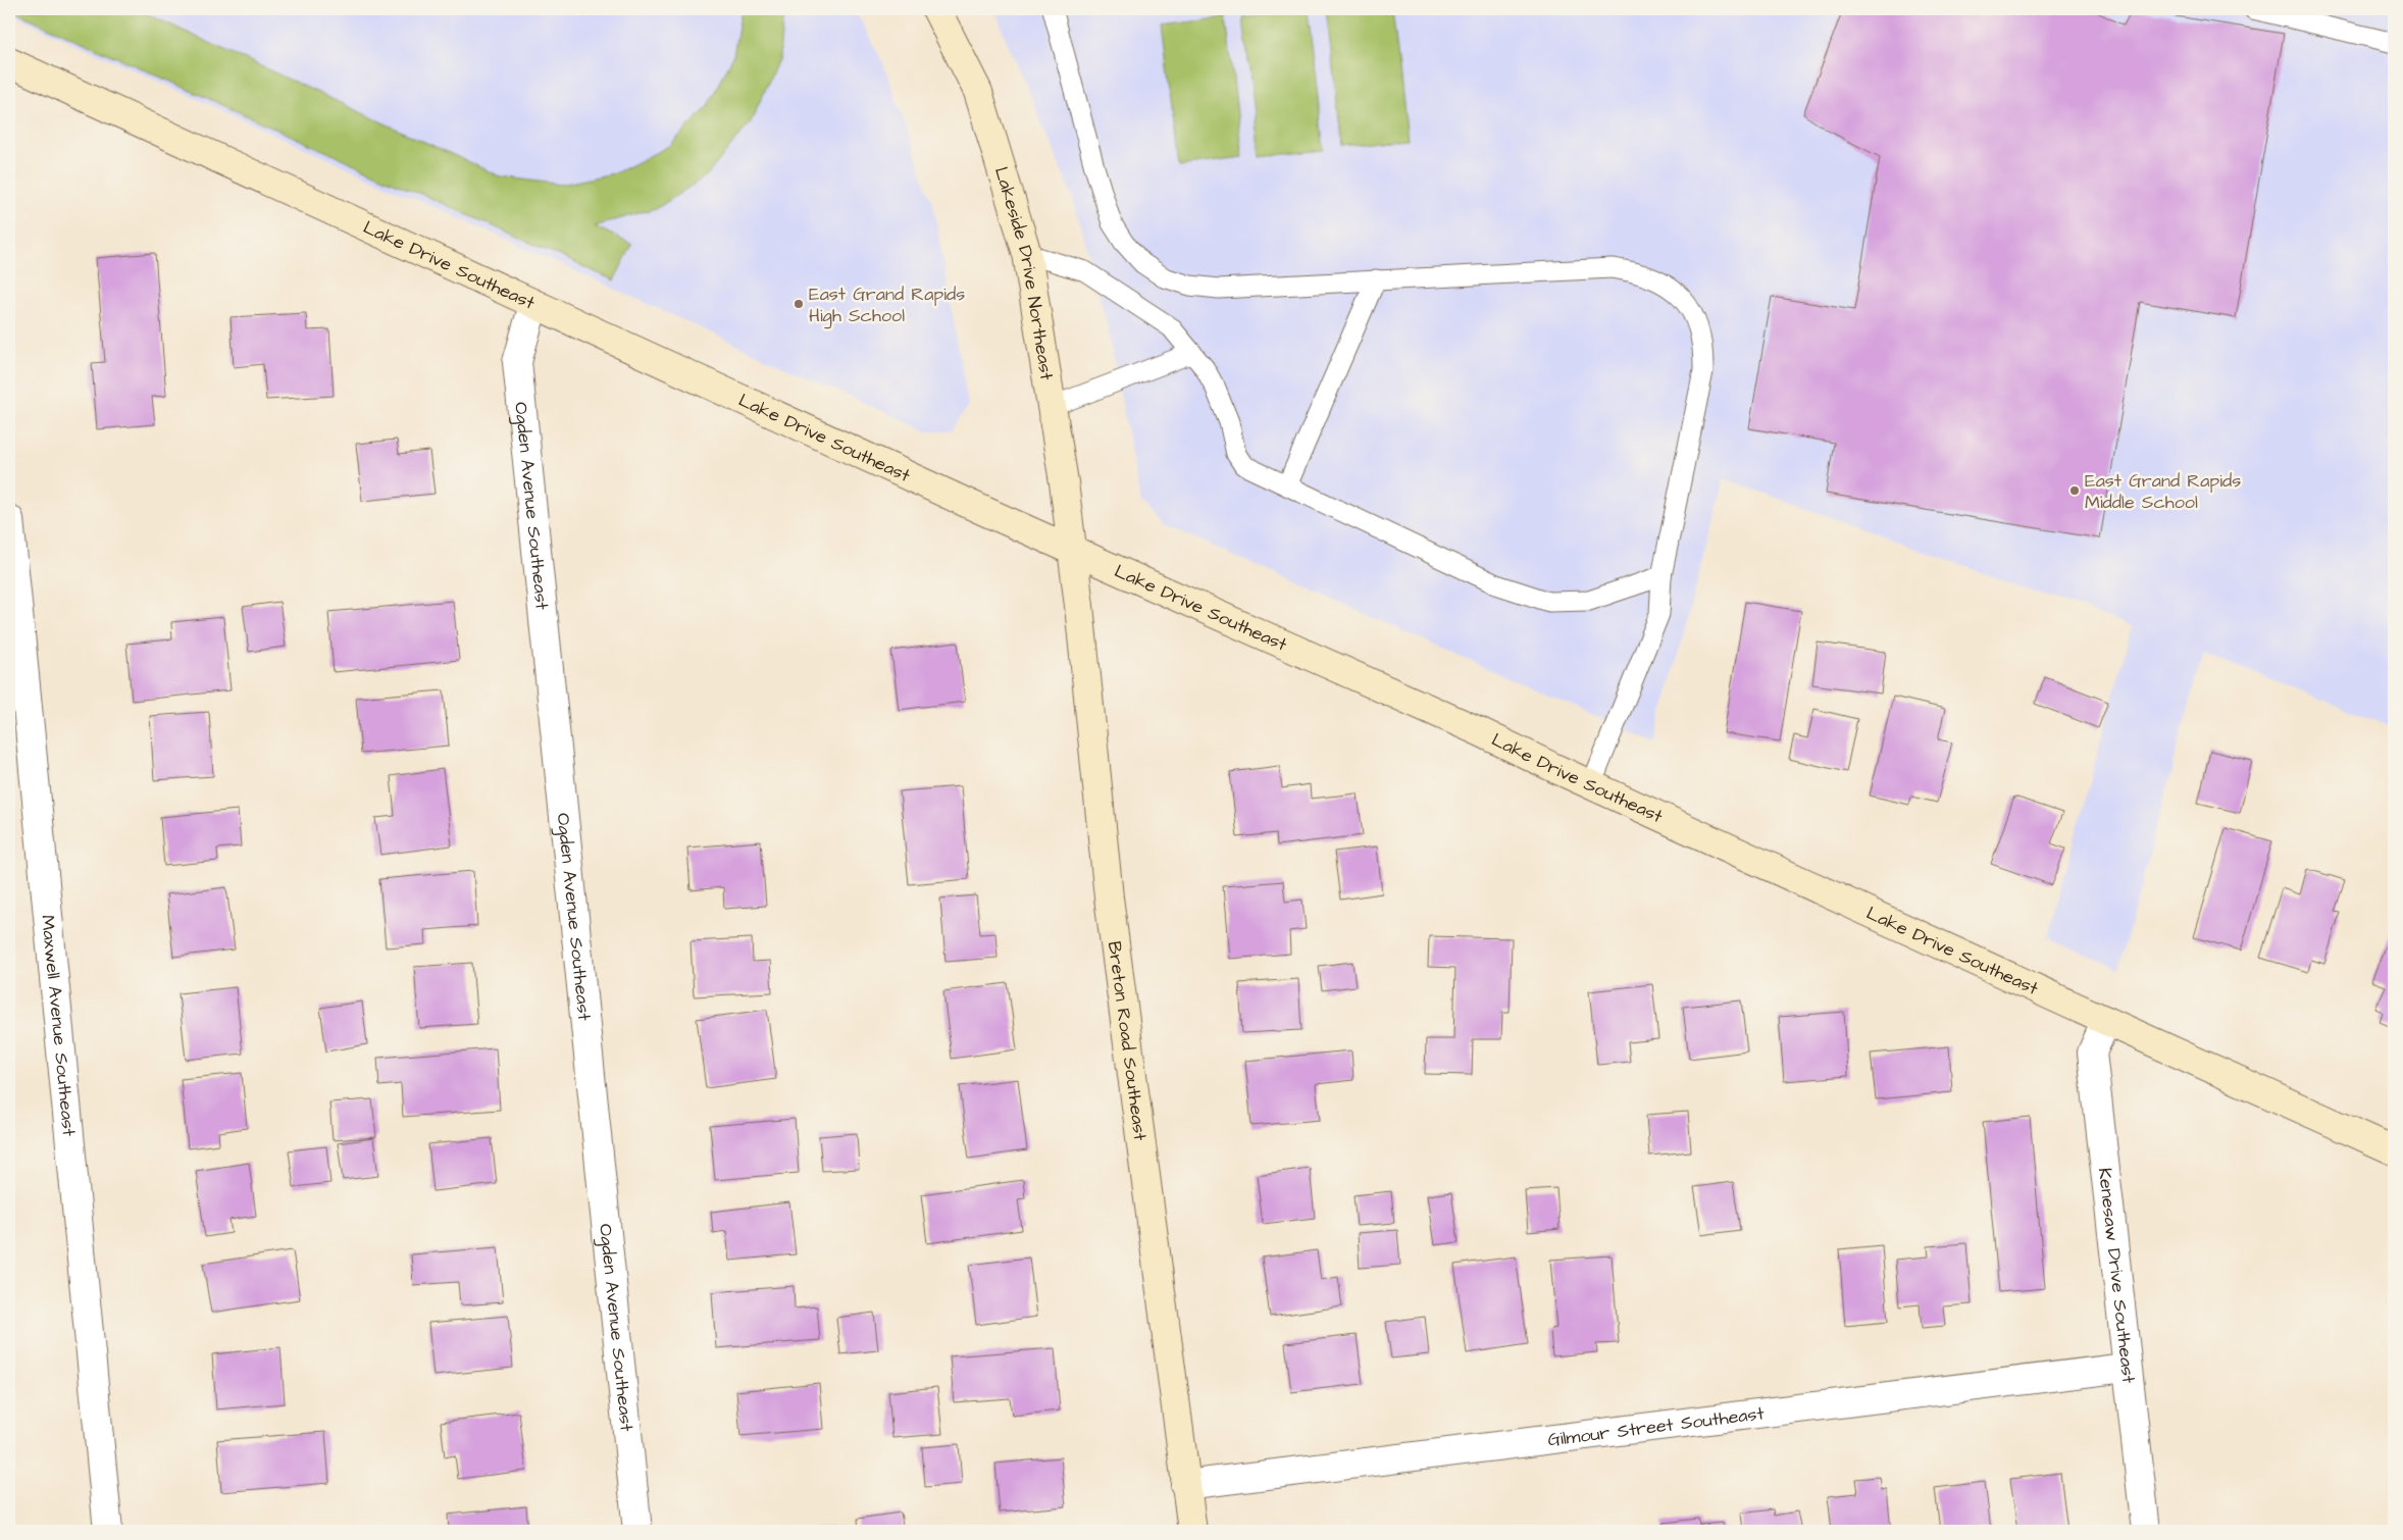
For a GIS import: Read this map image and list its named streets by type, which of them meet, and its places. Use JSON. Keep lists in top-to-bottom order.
{
  "streets": {
    "main road": ["Lake Drive Southeast", "Lakeside Drive Northeast", "Breton Road Southeast"],
    "street": [
      "Ogden Avenue Southeast",
      "Maxwell Avenue Southeast",
      "Kenesaw Drive Southeast",
      "Gilmour Street Southeast"
    ]
  },
  "crossings": [
    ["Lake Drive Southeast", "Lakeside Drive Northeast"],
    ["Lake Drive Southeast", "Ogden Avenue Southeast"],
    ["Lake Drive Southeast", "Breton Road Southeast"],
    ["Lake Drive Southeast", "Kenesaw Drive Southeast"],
    ["Lakeside Drive Northeast", "Breton Road Southeast"],
    ["Breton Road Southeast", "Gilmour Street Southeast"],
    ["Kenesaw Drive Southeast", "Gilmour Street Southeast"]
  ],
  "places": ["East Grand Rapids High School", "East Grand Rapids Middle School"]
}
